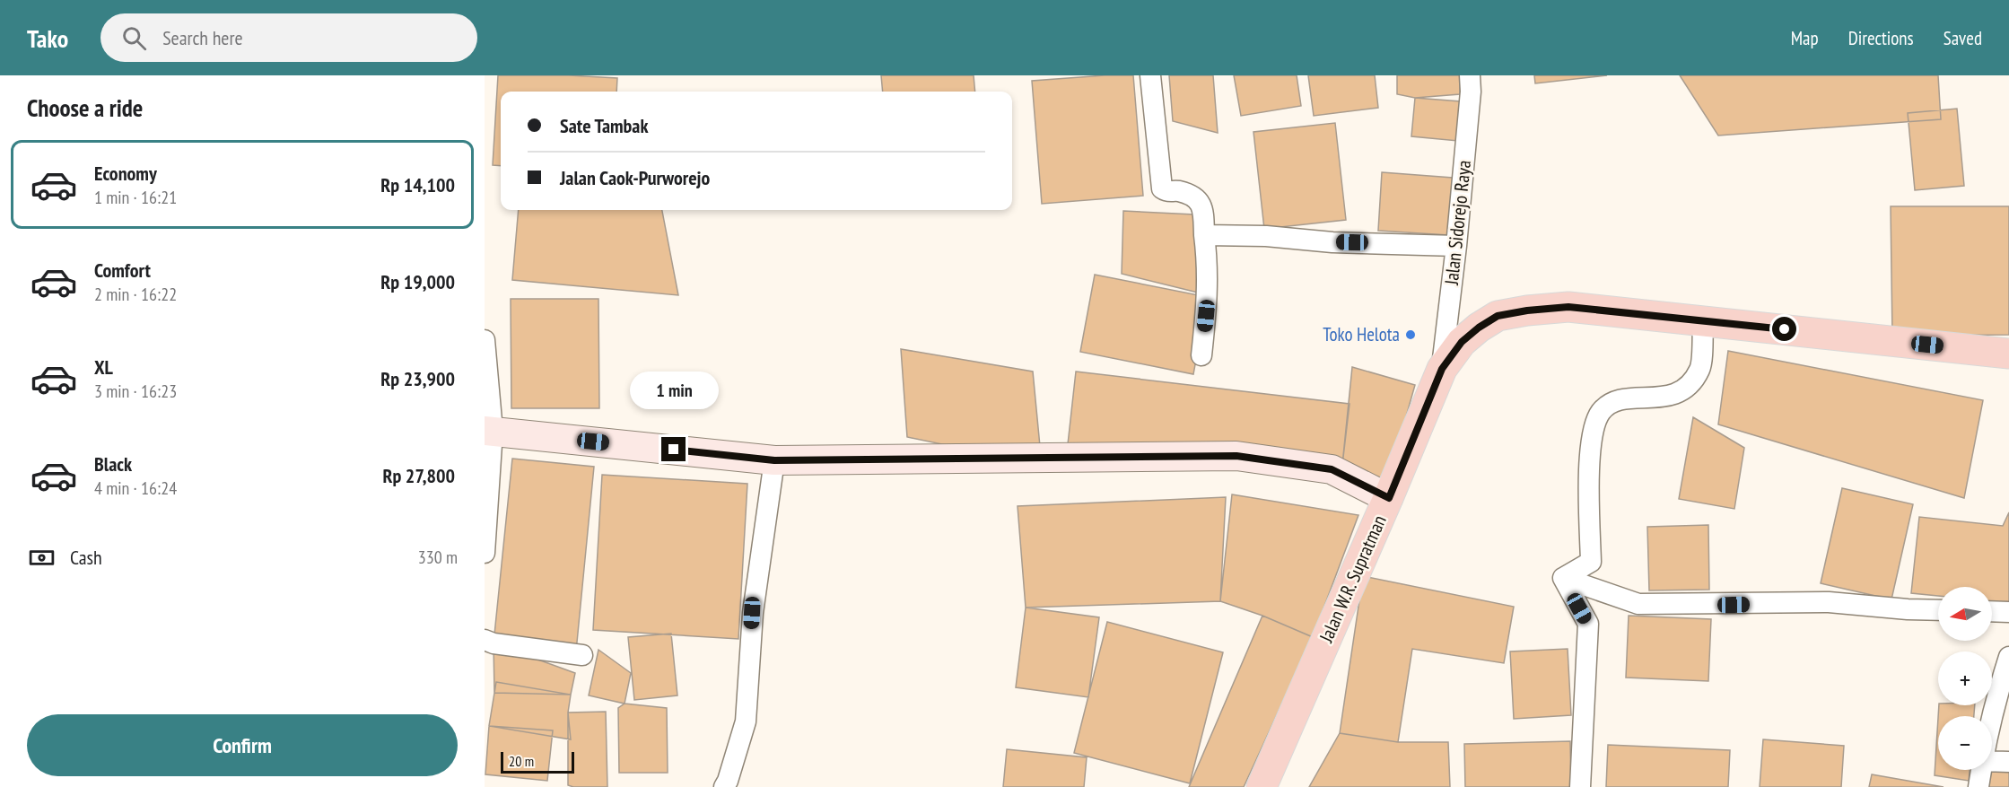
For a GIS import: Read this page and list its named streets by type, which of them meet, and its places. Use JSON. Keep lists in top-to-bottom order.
{
  "streets": {
    "main road": ["Jalan W.R. Supratman"],
    "street": ["Jalan Sidorejo Raya"]
  },
  "crossings": [
    ["Jalan Sidorejo Raya", "Jalan W.R. Supratman"]
  ],
  "places": ["Toko Helota"],
  "scale_bar": "20 m",
  "north": "left",
  "page": {
    "header": "Tako",
    "search": "Search here",
    "nav": ["Map", "Directions", "Saved"],
    "heading": "Choose a ride",
    "banner": ["Sate Tambak", "Jalan Caok-Purworejo"],
    "list": [
      {
        "name": "Economy",
        "note": "1 min · 16:21",
        "value": "Rp 14,100"
      },
      {
        "name": "Comfort",
        "note": "2 min · 16:22",
        "value": "Rp 19,000"
      },
      {
        "name": "XL",
        "note": "3 min · 16:23",
        "value": "Rp 23,900"
      },
      {
        "name": "Black",
        "note": "4 min · 16:24",
        "value": "Rp 27,800"
      }
    ],
    "bubble": "1 min",
    "pay": ["Cash", "330 m"],
    "map_buttons": ["+", "−"],
    "buttons": "Confirm",
    "scale": "20 m"
  }
}
